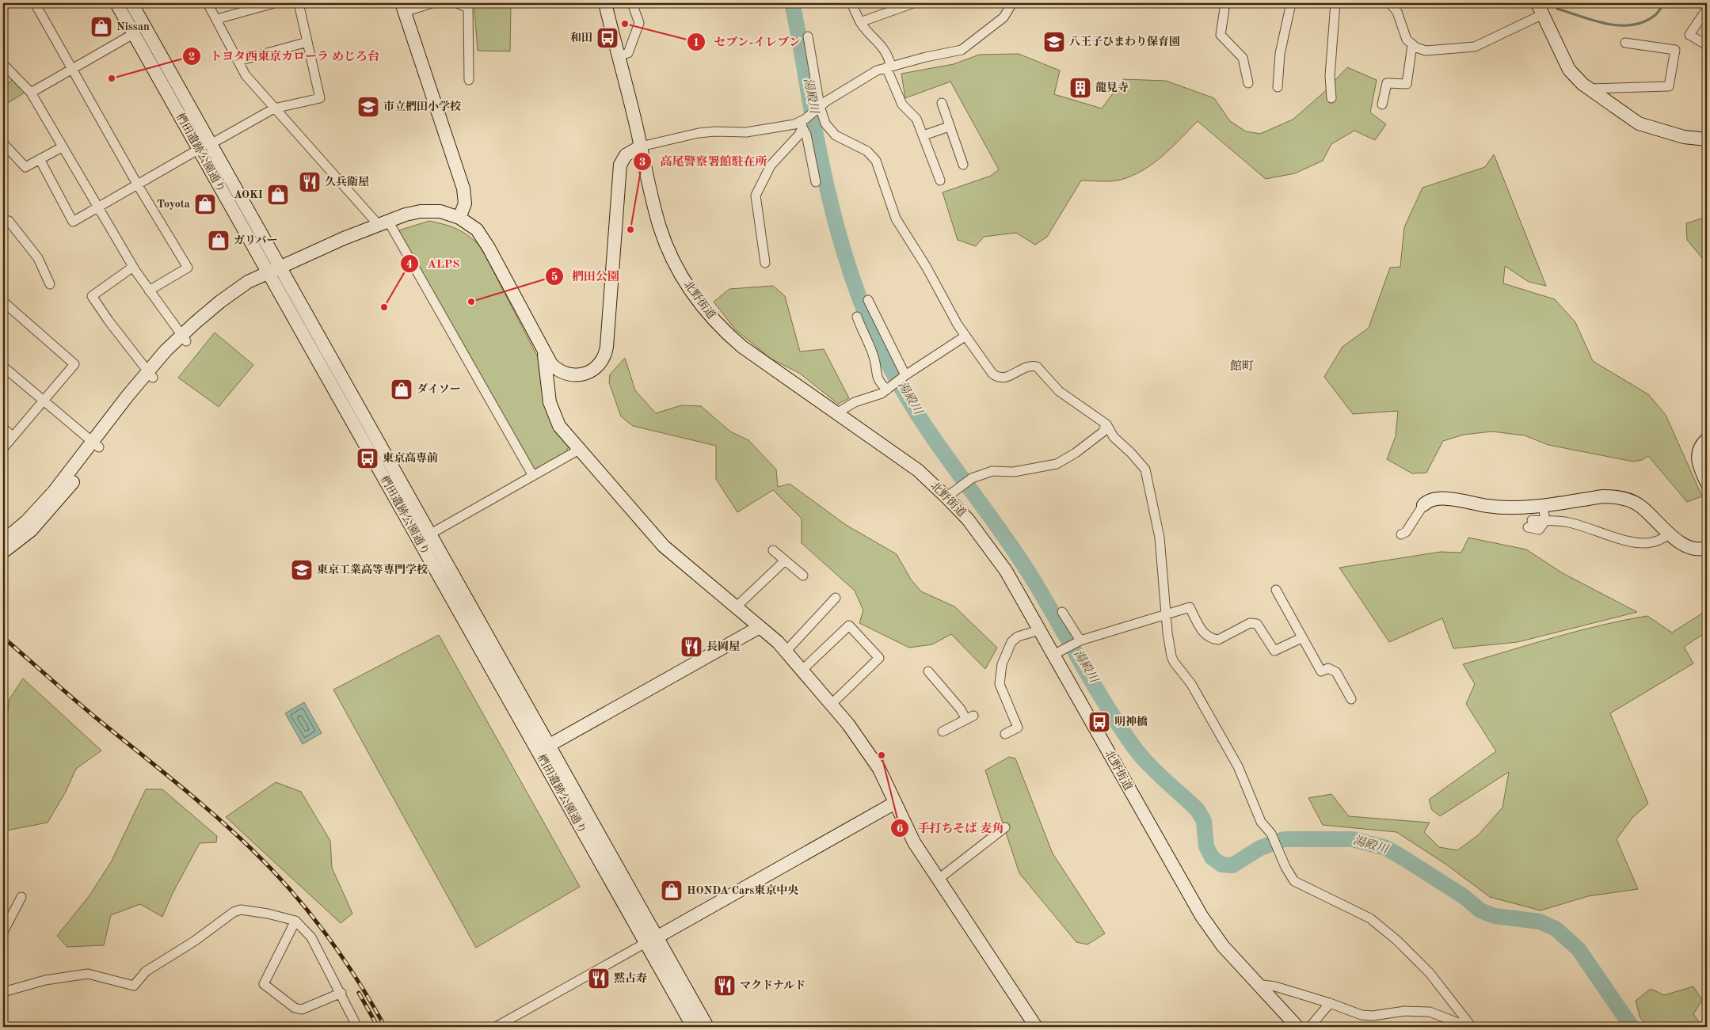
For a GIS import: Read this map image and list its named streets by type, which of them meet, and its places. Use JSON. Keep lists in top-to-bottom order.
{
  "streets": {
    "street": ["椚田遺跡公園通り", "北野街道"]
  },
  "districts": ["館町"],
  "water": ["湯殿川"],
  "places": {
    "other": [
      "セブン-イレブン",
      "トヨタ西東京カローラ めじろ台",
      "高尾警察署館駐在所",
      "椚田公園",
      "ALPS",
      "手打ちそば 麦角"
    ],
    "shop": [
      "Nissan",
      "AOKI",
      "Toyota",
      "ガリバー",
      "ダイソー",
      "HONDA Cars東京中央"
    ],
    "bus stop": ["和田", "東京高専前", "明神橋"],
    "school or university": ["八王子ひまわり保育園", "市立椚田小学校", "東京工業高等専門学校"],
    "building": ["龍見寺"],
    "restaurant": [
      "久兵衛屋",
      "長岡屋",
      "黙古寿",
      "マクドナルド"
    ]
  }
}
